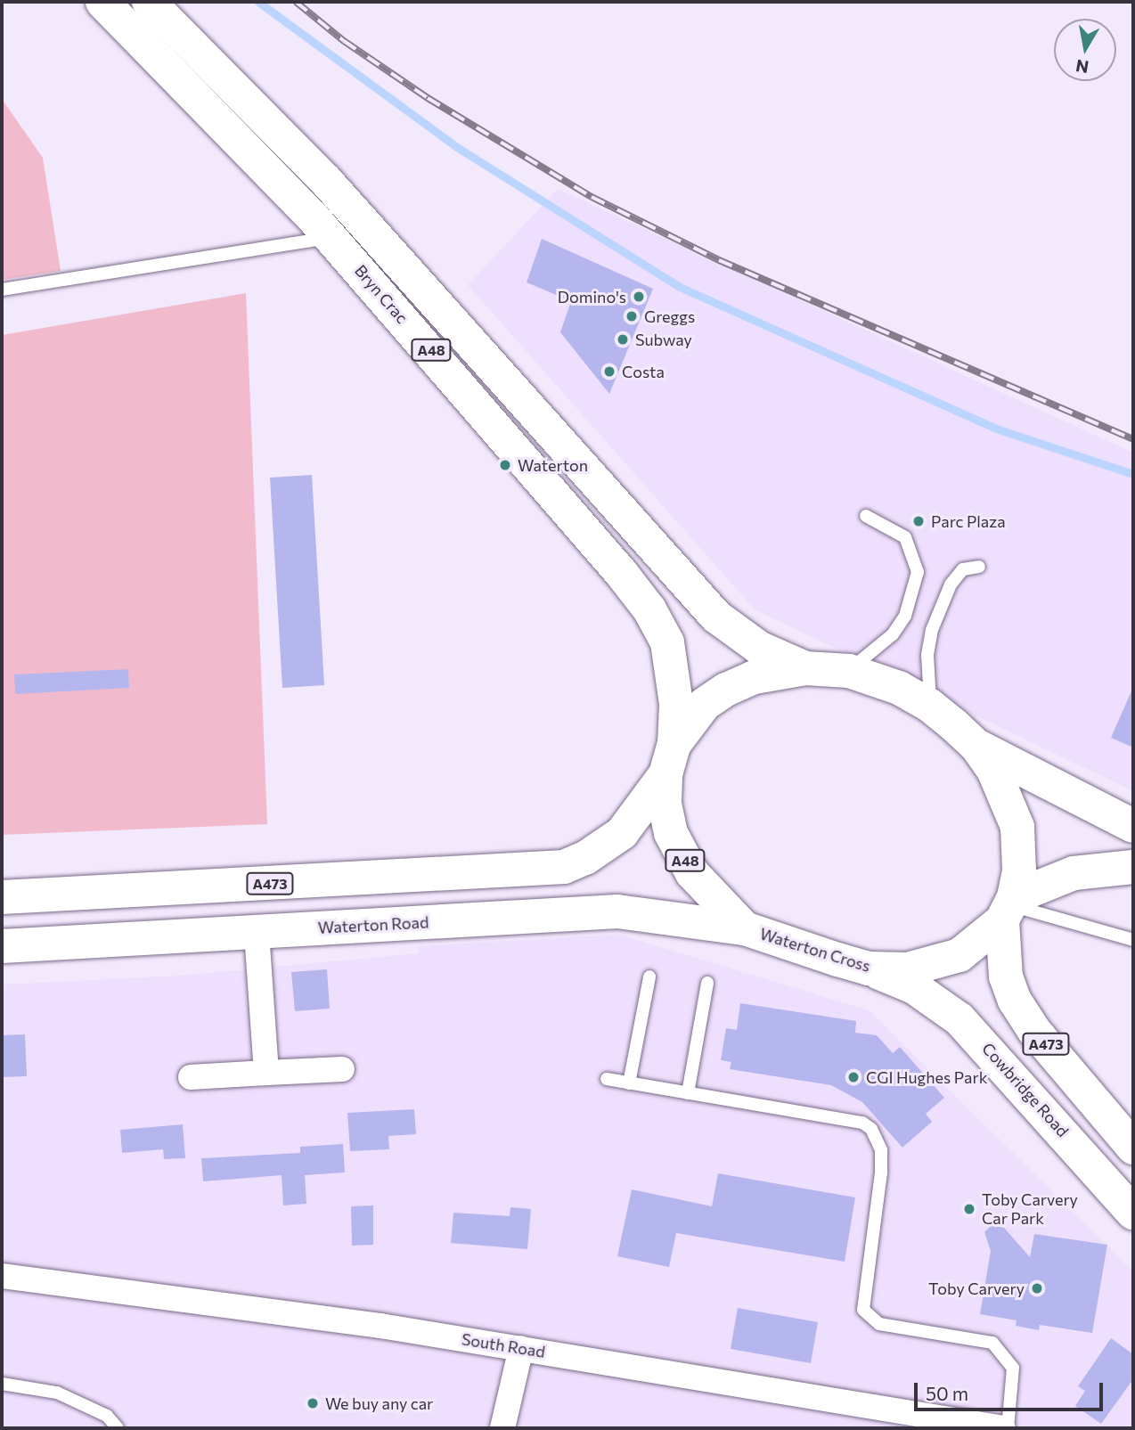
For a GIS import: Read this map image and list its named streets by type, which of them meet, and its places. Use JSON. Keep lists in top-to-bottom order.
{
  "streets": {
    "main road": [
      "Bryn Crac",
      "A48",
      "A473",
      "Waterton Road",
      "Waterton Cross",
      "Cowbridge Road"
    ],
    "street": ["South Road"]
  },
  "crossings": [
    ["Bryn Crac", "A48"],
    ["Bryn Crac", "A473"],
    ["Bryn Crac", "Waterton Cross"],
    ["A48", "A473"],
    ["A48", "Waterton Cross"],
    ["A473", "Waterton Cross"],
    ["Waterton Road", "Waterton Cross"],
    ["Waterton Cross", "Cowbridge Road"]
  ],
  "places": [
    "Domino's",
    "Greggs",
    "Subway",
    "Costa",
    "Waterton",
    "Parc Plaza",
    "CGI Hughes Park",
    "Toby Carvery Car Park",
    "Toby Carvery",
    "We buy any car"
  ],
  "scale_bar": "50 m",
  "north": "bottom"
}
